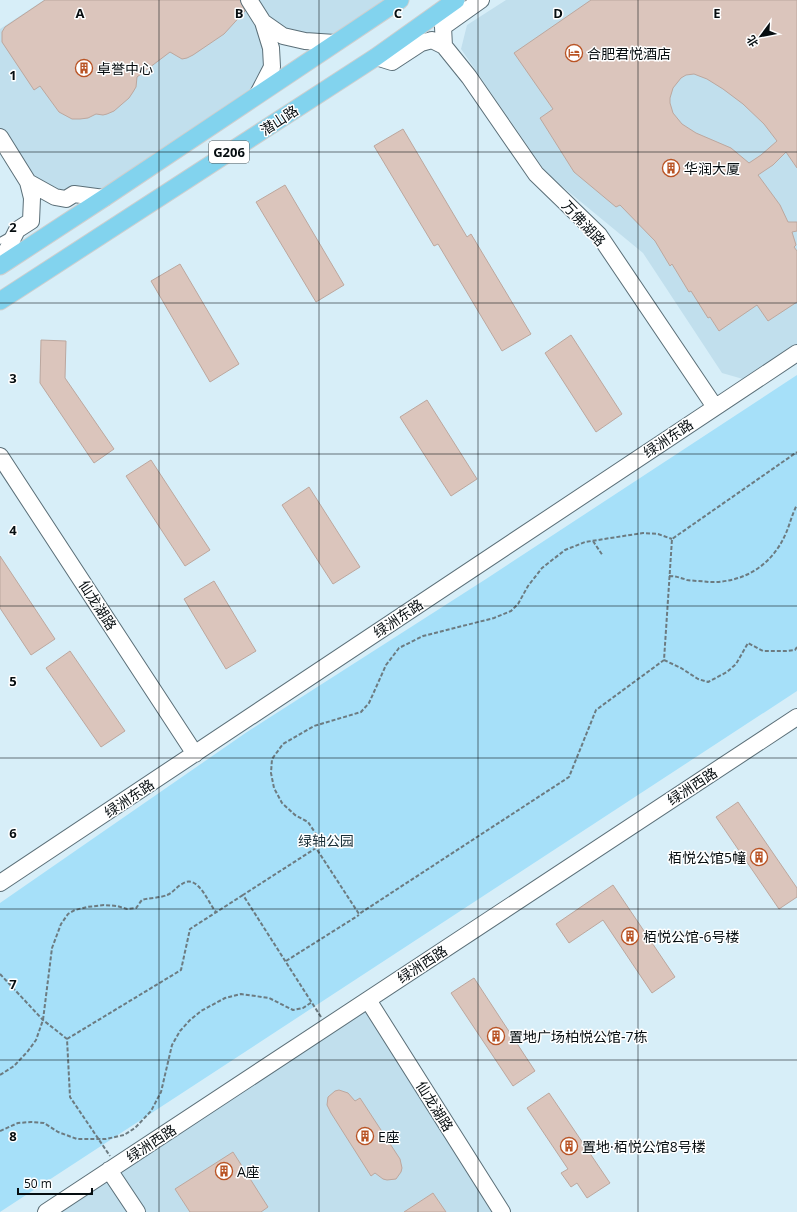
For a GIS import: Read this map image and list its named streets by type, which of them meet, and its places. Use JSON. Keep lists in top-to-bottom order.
{
  "streets": {
    "main road": ["潜山路", "G206"],
    "street": [
      "万佛湖路",
      "绿洲东路",
      "仙龙湖路",
      "绿洲西路"
    ]
  },
  "crossings": [
    ["万佛湖路", "绿洲东路"],
    ["绿洲东路", "仙龙湖路"],
    ["仙龙湖路", "绿洲西路"]
  ],
  "parks": ["绿轴公园"],
  "places": {
    "hotel": ["合肥君悦酒店"],
    "building": [
      "卓誉中心",
      "华润大厦",
      "栢悦公馆5幢",
      "栢悦公馆-6号楼",
      "置地广场柏悦公馆-7栋",
      "E座",
      "置地·栢悦公馆8号楼",
      "A座"
    ]
  },
  "scale_bar": "50 m",
  "north": "bottom left",
  "grid": {
    "columns": [
      "A",
      "B",
      "C",
      "D",
      "E"
    ],
    "rows": [
      "1",
      "2",
      "3",
      "4",
      "5",
      "6",
      "7",
      "8"
    ]
  }
}
